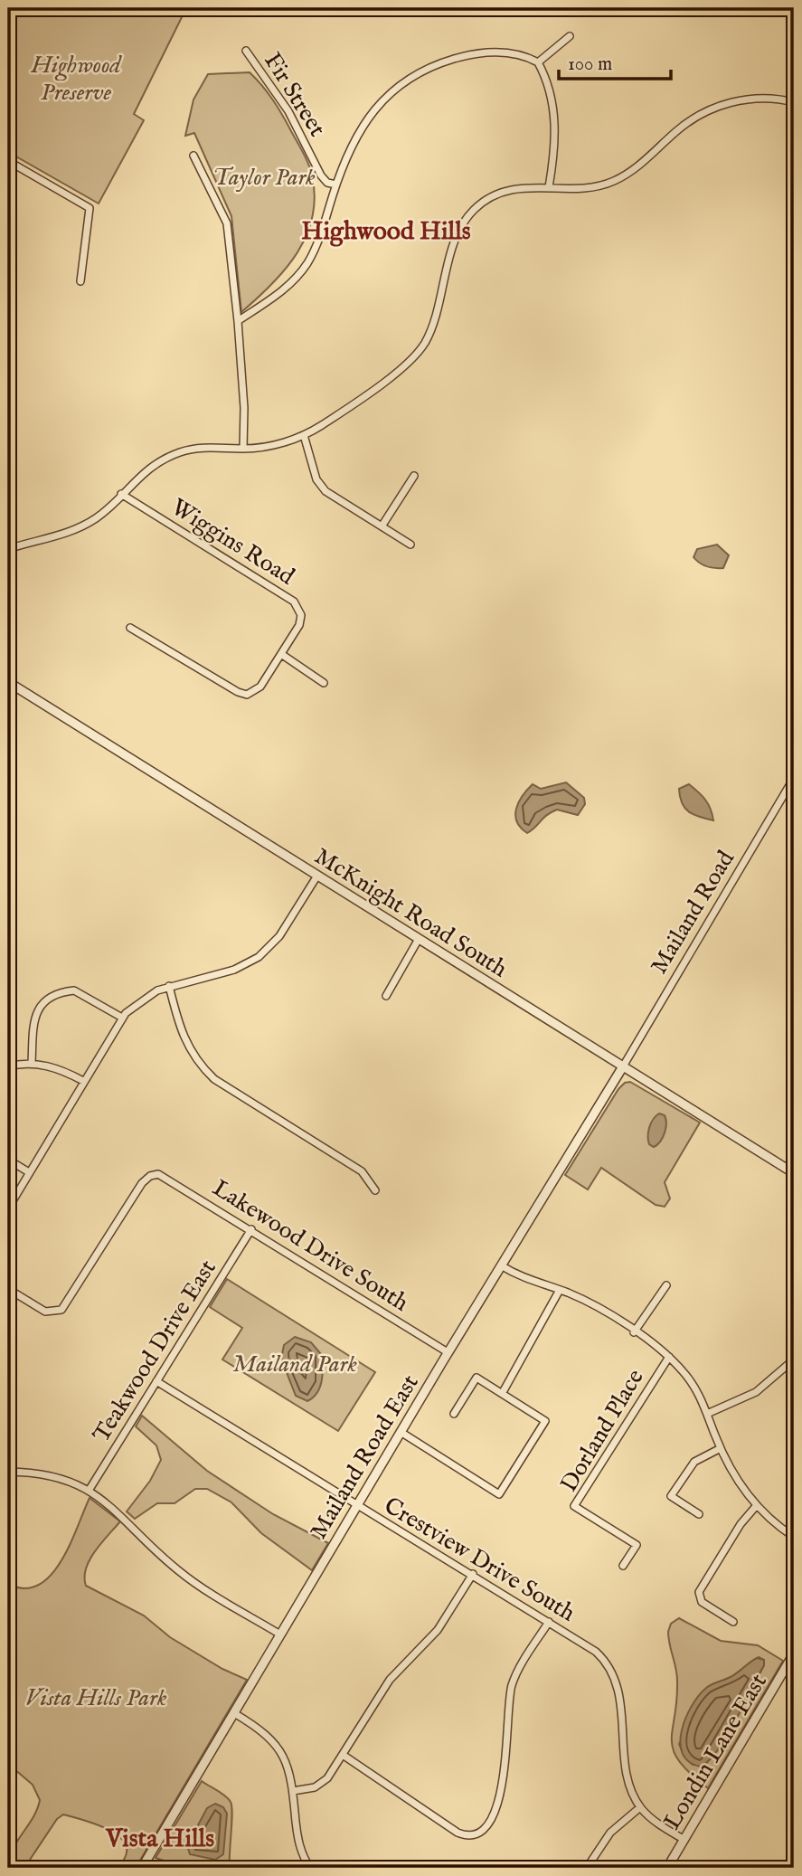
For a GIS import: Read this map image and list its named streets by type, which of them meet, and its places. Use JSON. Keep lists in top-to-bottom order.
{
  "streets": {
    "street": [
      "Fir Street",
      "Wiggins Road",
      "McKnight Road South",
      "Mailand Road",
      "Lakewood Drive South",
      "Teakwood Drive East",
      "Dorland Place",
      "Mailand Road East",
      "Crestview Drive South",
      "Londin Lane East"
    ]
  },
  "crossings": [
    ["McKnight Road South", "Mailand Road"],
    ["McKnight Road South", "Mailand Road East"],
    ["Mailand Road", "Mailand Road East"],
    ["Lakewood Drive South", "Teakwood Drive East"],
    ["Lakewood Drive South", "Mailand Road East"],
    ["Teakwood Drive East", "Crestview Drive South"],
    ["Mailand Road East", "Crestview Drive South"],
    ["Crestview Drive South", "Londin Lane East"]
  ],
  "districts": ["Highwood Hills", "Vista Hills"],
  "parks": [
    "Highwood Preserve",
    "Taylor Park",
    "Mailand Park",
    "Vista Hills Park"
  ],
  "scale_bar": "100 m"
}
